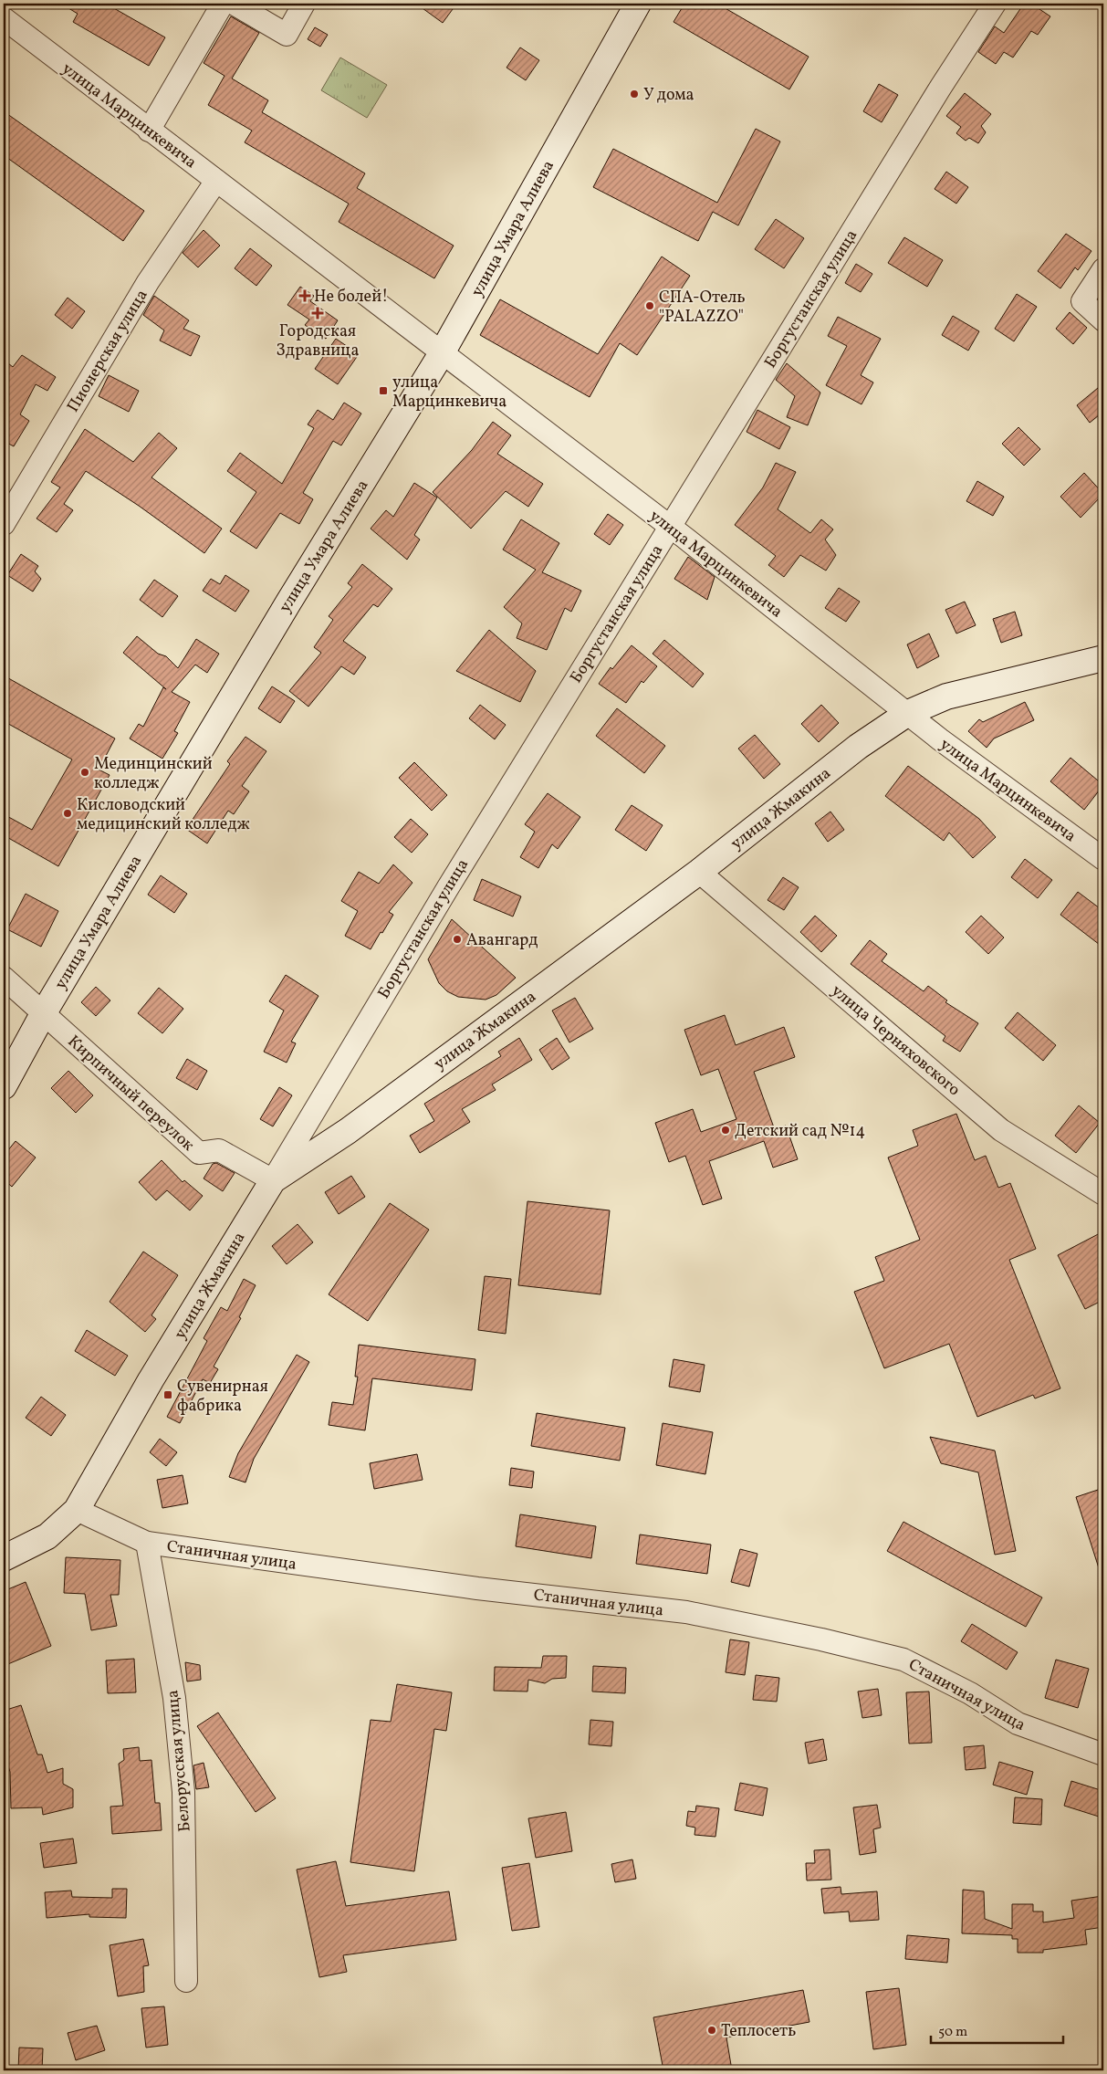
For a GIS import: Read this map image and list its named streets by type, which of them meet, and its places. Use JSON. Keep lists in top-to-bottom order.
{
  "streets": {
    "street": [
      "улица Марцинкевича",
      "улица Умара Алиева",
      "Боргустанская улица",
      "Пионерская улица",
      "улица Жмакина",
      "улица Черняховского",
      "Кирпичный переулок",
      "Станичная улица",
      "Белорусская улица"
    ]
  },
  "crossings": [
    ["улица Марцинкевича", "улица Умара Алиева"],
    ["улица Марцинкевича", "Боргустанская улица"],
    ["улица Марцинкевича", "Пионерская улица"],
    ["улица Марцинкевича", "улица Жмакина"],
    ["улица Умара Алиева", "Кирпичный переулок"],
    ["Боргустанская улица", "улица Жмакина"],
    ["Боргустанская улица", "Кирпичный переулок"],
    ["улица Жмакина", "улица Черняховского"],
    ["улица Жмакина", "Кирпичный переулок"],
    ["улица Жмакина", "Станичная улица"],
    ["Станичная улица", "Белорусская улица"]
  ],
  "places": {
    "other": [
      "У дома",
      "СПА-Отель \"PALAZZO\"",
      "Мединцинский колледж",
      "Кисловодский медицинский колледж",
      "Авангард",
      "Детский сад №14",
      "Теплосеть"
    ],
    "health": ["Не болей!", "Городская Здравница"],
    "transit": ["улица Марцинкевича", "Сувенирная фабрика"]
  },
  "scale_bar": "50 m"
}
